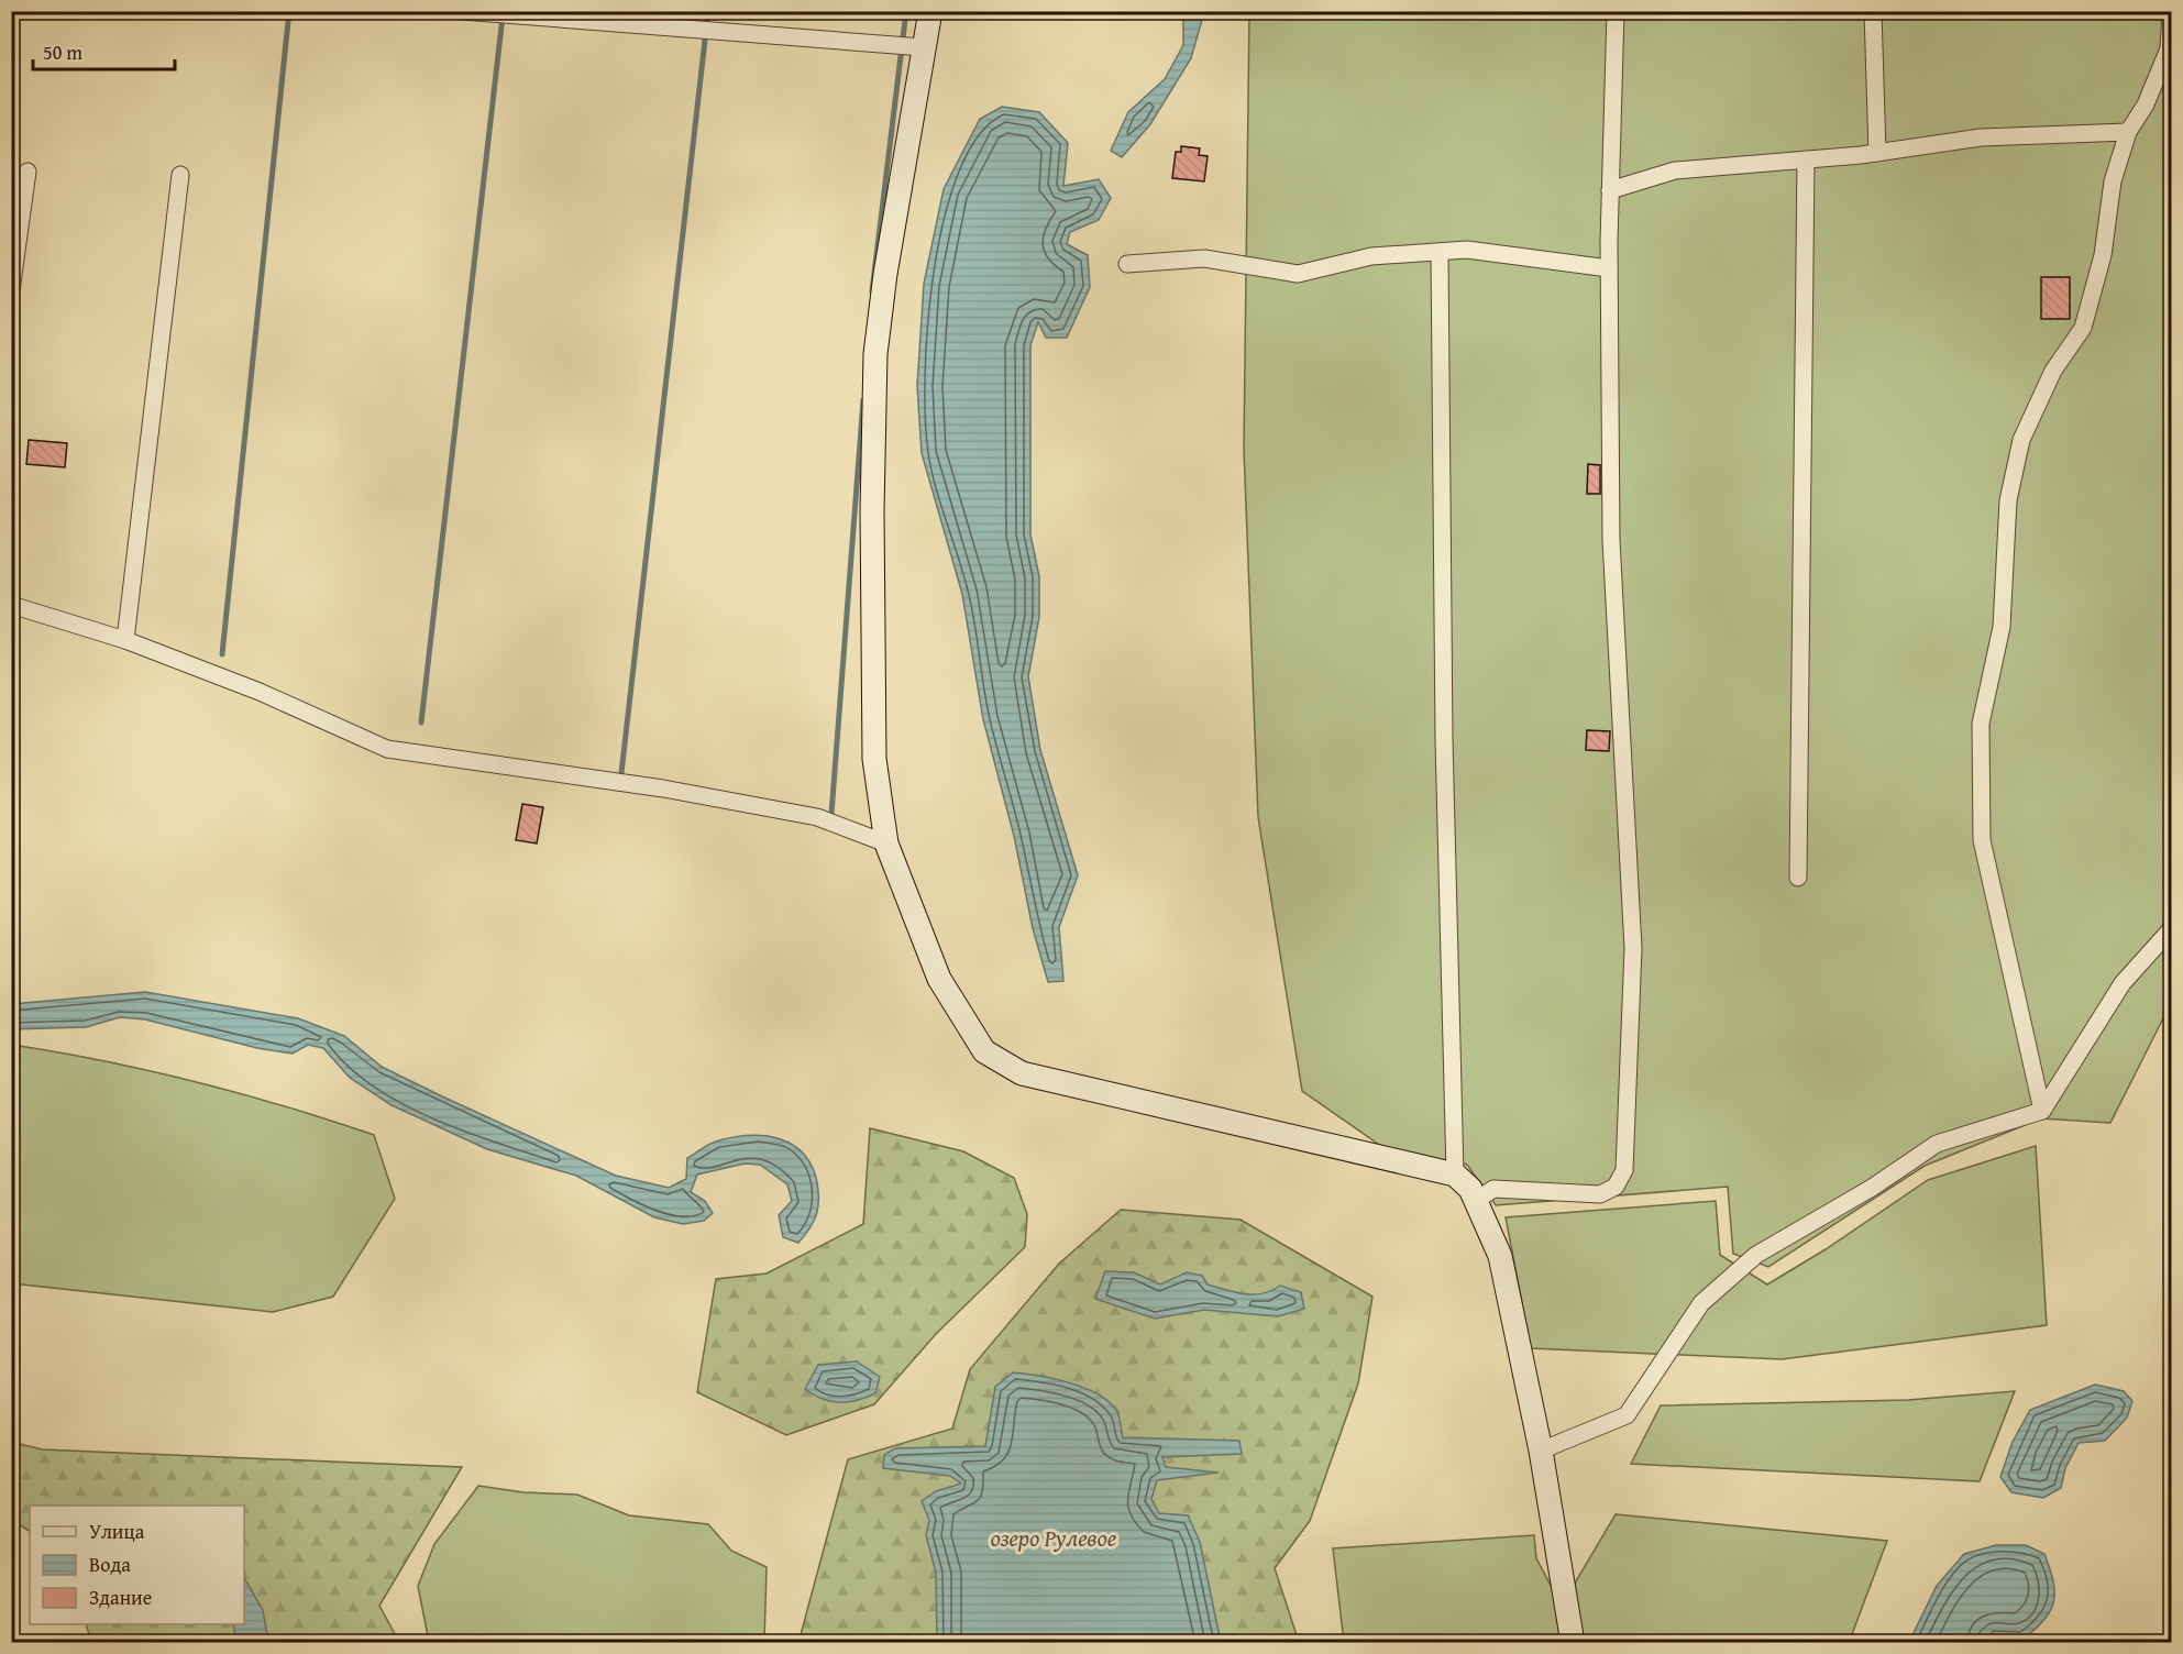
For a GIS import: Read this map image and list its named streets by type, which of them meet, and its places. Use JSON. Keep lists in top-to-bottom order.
{
  "water": ["озеро Рулевое"],
  "legend": ["Улица", "Вода", "Здание"],
  "scale_bar": "50 m"
}
